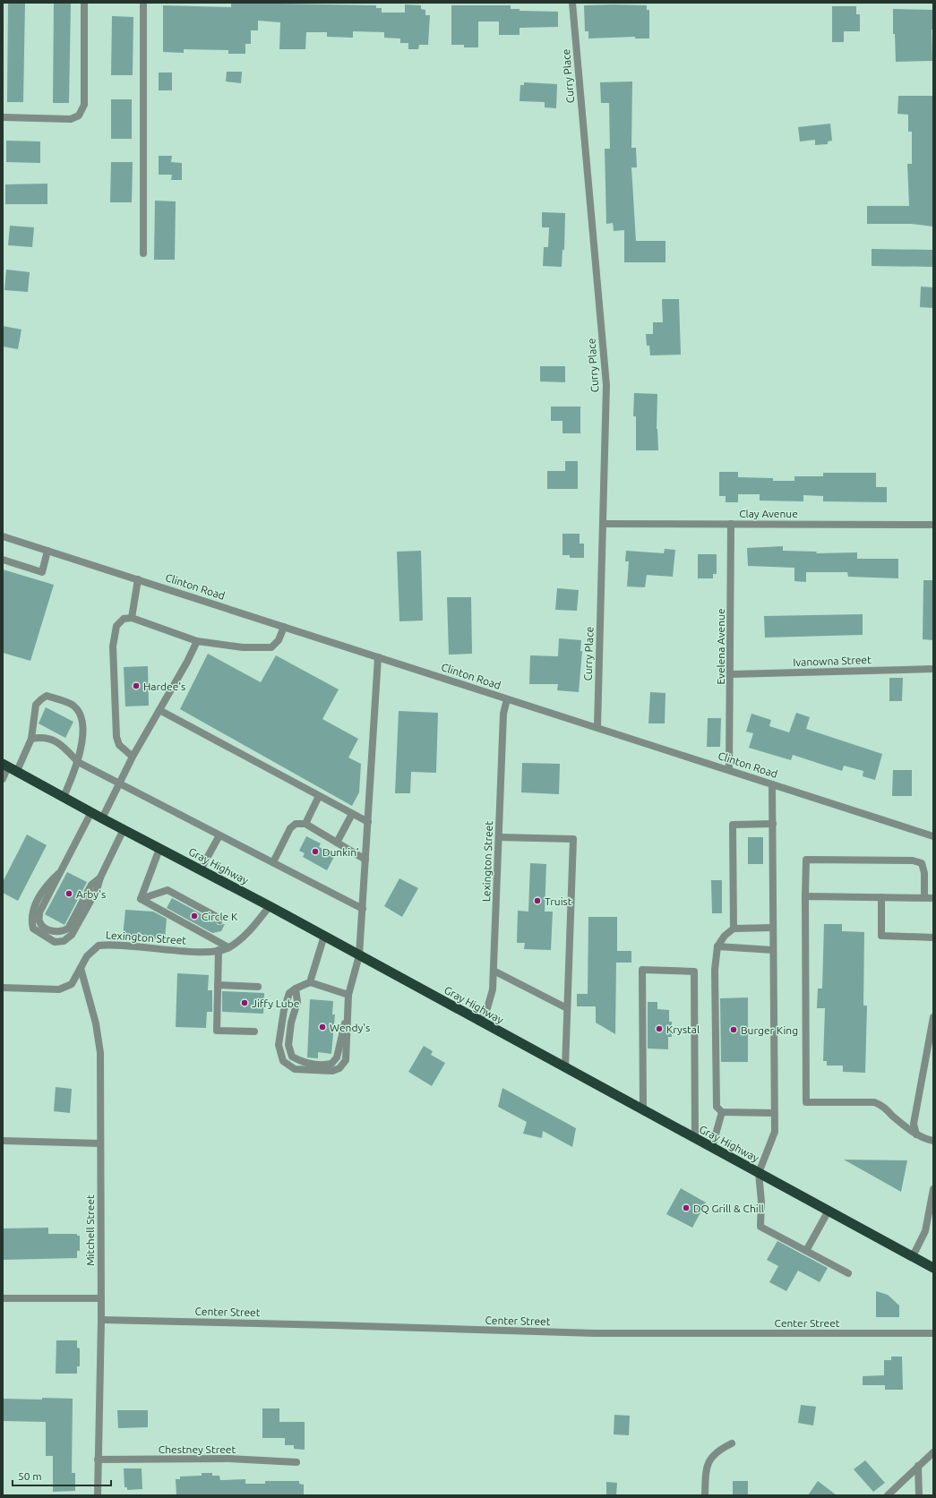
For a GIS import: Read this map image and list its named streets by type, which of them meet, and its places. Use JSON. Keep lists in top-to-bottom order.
{
  "streets": {
    "highway": ["Gray Highway"],
    "street": [
      "Curry Place",
      "Clay Avenue",
      "Clinton Road",
      "Evelena Avenue",
      "Ivanowna Street",
      "Lexington Street",
      "Mitchell Street",
      "Center Street",
      "Chestney Street"
    ]
  },
  "crossings": [
    ["Curry Place", "Clay Avenue"],
    ["Curry Place", "Clinton Road"],
    ["Clay Avenue", "Evelena Avenue"],
    ["Clinton Road", "Evelena Avenue"],
    ["Clinton Road", "Lexington Street"],
    ["Evelena Avenue", "Ivanowna Street"],
    ["Lexington Street", "Gray Highway"],
    ["Lexington Street", "Mitchell Street"],
    ["Mitchell Street", "Center Street"],
    ["Mitchell Street", "Chestney Street"]
  ],
  "places": [
    "Hardee's",
    "Dunkin'",
    "Arby's",
    "Truist",
    "Circle K",
    "Jiffy Lube",
    "Wendy's",
    "Krystal",
    "Burger King",
    "DQ Grill & Chill"
  ],
  "scale_bar": "50 m"
}
